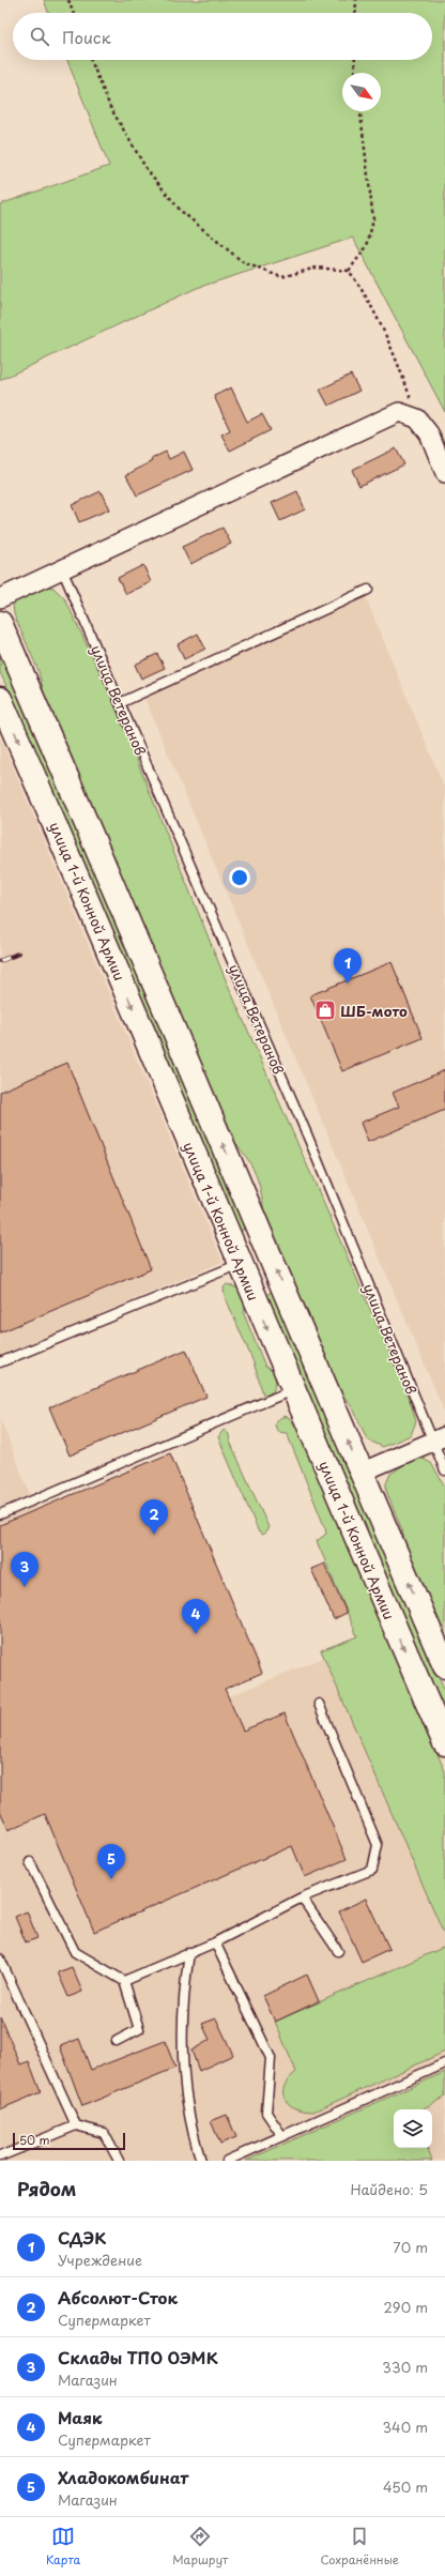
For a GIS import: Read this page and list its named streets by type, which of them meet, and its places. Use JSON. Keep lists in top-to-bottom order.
{
  "streets": {
    "main road": ["улица 1-й Конной Армии"],
    "lane": ["улица Ветеранов"]
  },
  "places": {
    "shop": ["ШБ-мото"]
  },
  "scale_bar": "50 m",
  "north": "bottom right",
  "page": {
    "search": "Поиск",
    "pins": [
      "1",
      "2",
      "3",
      "4",
      "5"
    ],
    "scale": "50 m",
    "heading": ["Рядом", "Найдено: 5"],
    "list": [
      {
        "mark": "1",
        "name": "СДЭК",
        "note": "Учреждение",
        "value": "70 m"
      },
      {
        "mark": "2",
        "name": "Абсолют-Сток",
        "note": "Супермаркет",
        "value": "290 m"
      },
      {
        "mark": "3",
        "name": "Склады ТПО ОЭМК",
        "note": "Магазин",
        "value": "330 m"
      },
      {
        "mark": "4",
        "name": "Маяк",
        "note": "Супермаркет",
        "value": "340 m"
      },
      {
        "mark": "5",
        "name": "Хладокомбинат",
        "note": "Магазин",
        "value": "450 m"
      }
    ],
    "nav": ["Карта", "Маршрут", "Сохранённые"]
  }
}
